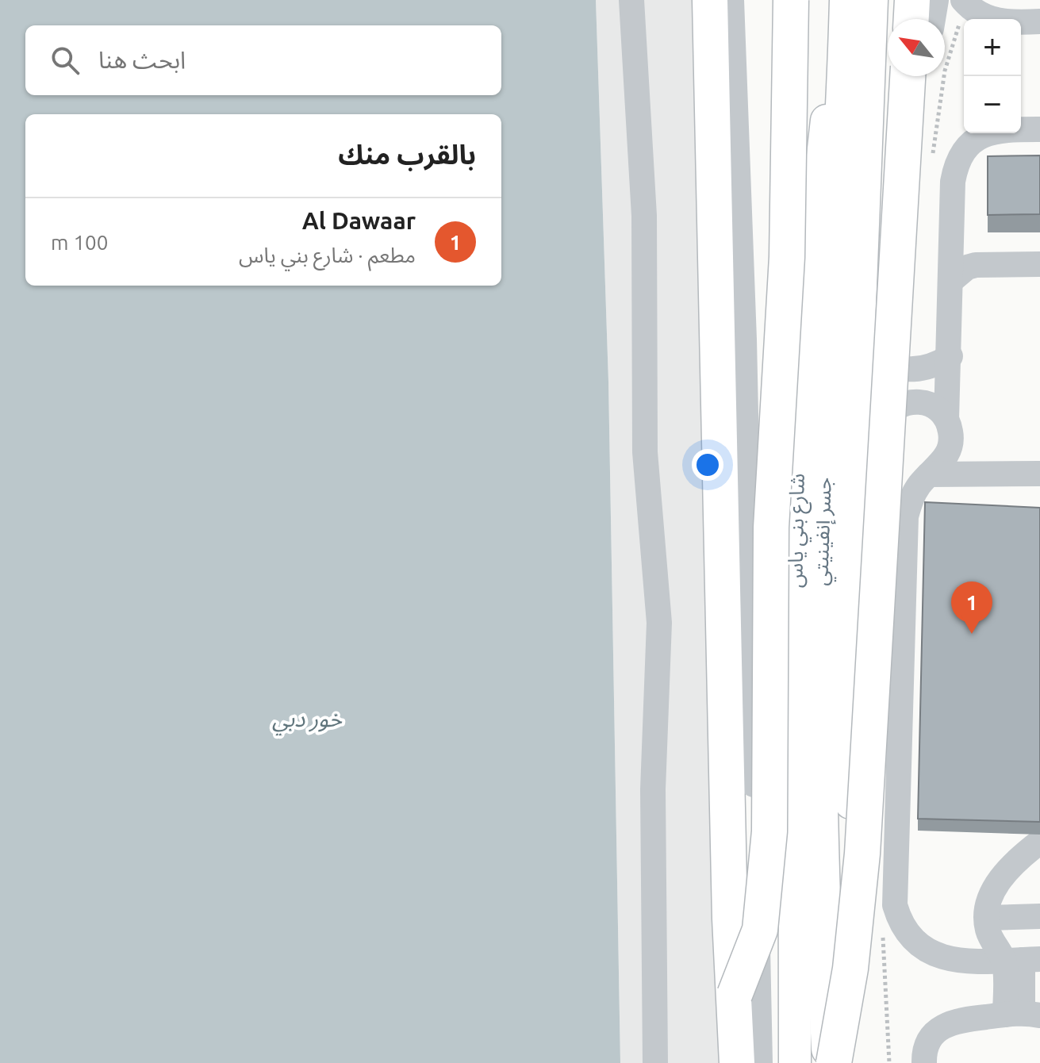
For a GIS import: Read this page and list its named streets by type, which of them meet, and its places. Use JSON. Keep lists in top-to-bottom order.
{
  "streets": {
    "highway": ["جسر إنفينيتي"],
    "main road": ["شارع بني ياس"]
  },
  "water": ["خور دبي"],
  "north": "top left",
  "page": {
    "map_buttons": ["+", "−"],
    "search": "ابحث هنا",
    "heading": "بالقرب منك",
    "list": [
      {
        "mark": "1",
        "name": "Al Dawaar",
        "note": "مطعم · شارع بني ياس",
        "value": "100 m"
      }
    ],
    "pins": "1"
  }
}
